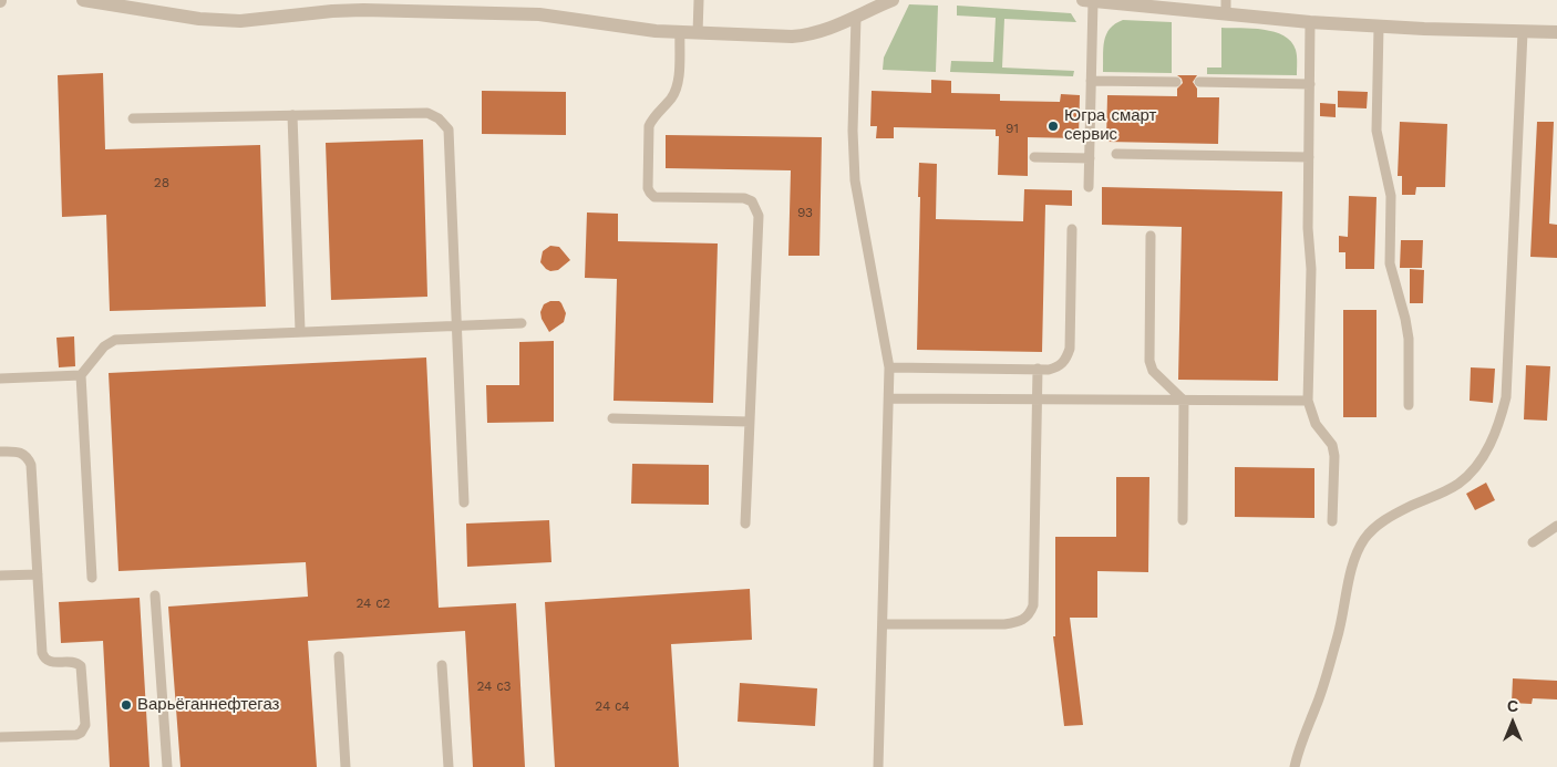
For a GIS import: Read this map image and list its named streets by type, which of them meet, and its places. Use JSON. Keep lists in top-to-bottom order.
{
  "places": ["Югра смарт сервис", "Варьёганнефтегаз"],
  "house_numbers": [
    "91",
    "28",
    "93",
    "24 с2",
    "24 с3",
    "24 с4"
  ],
  "north": "top"
}
